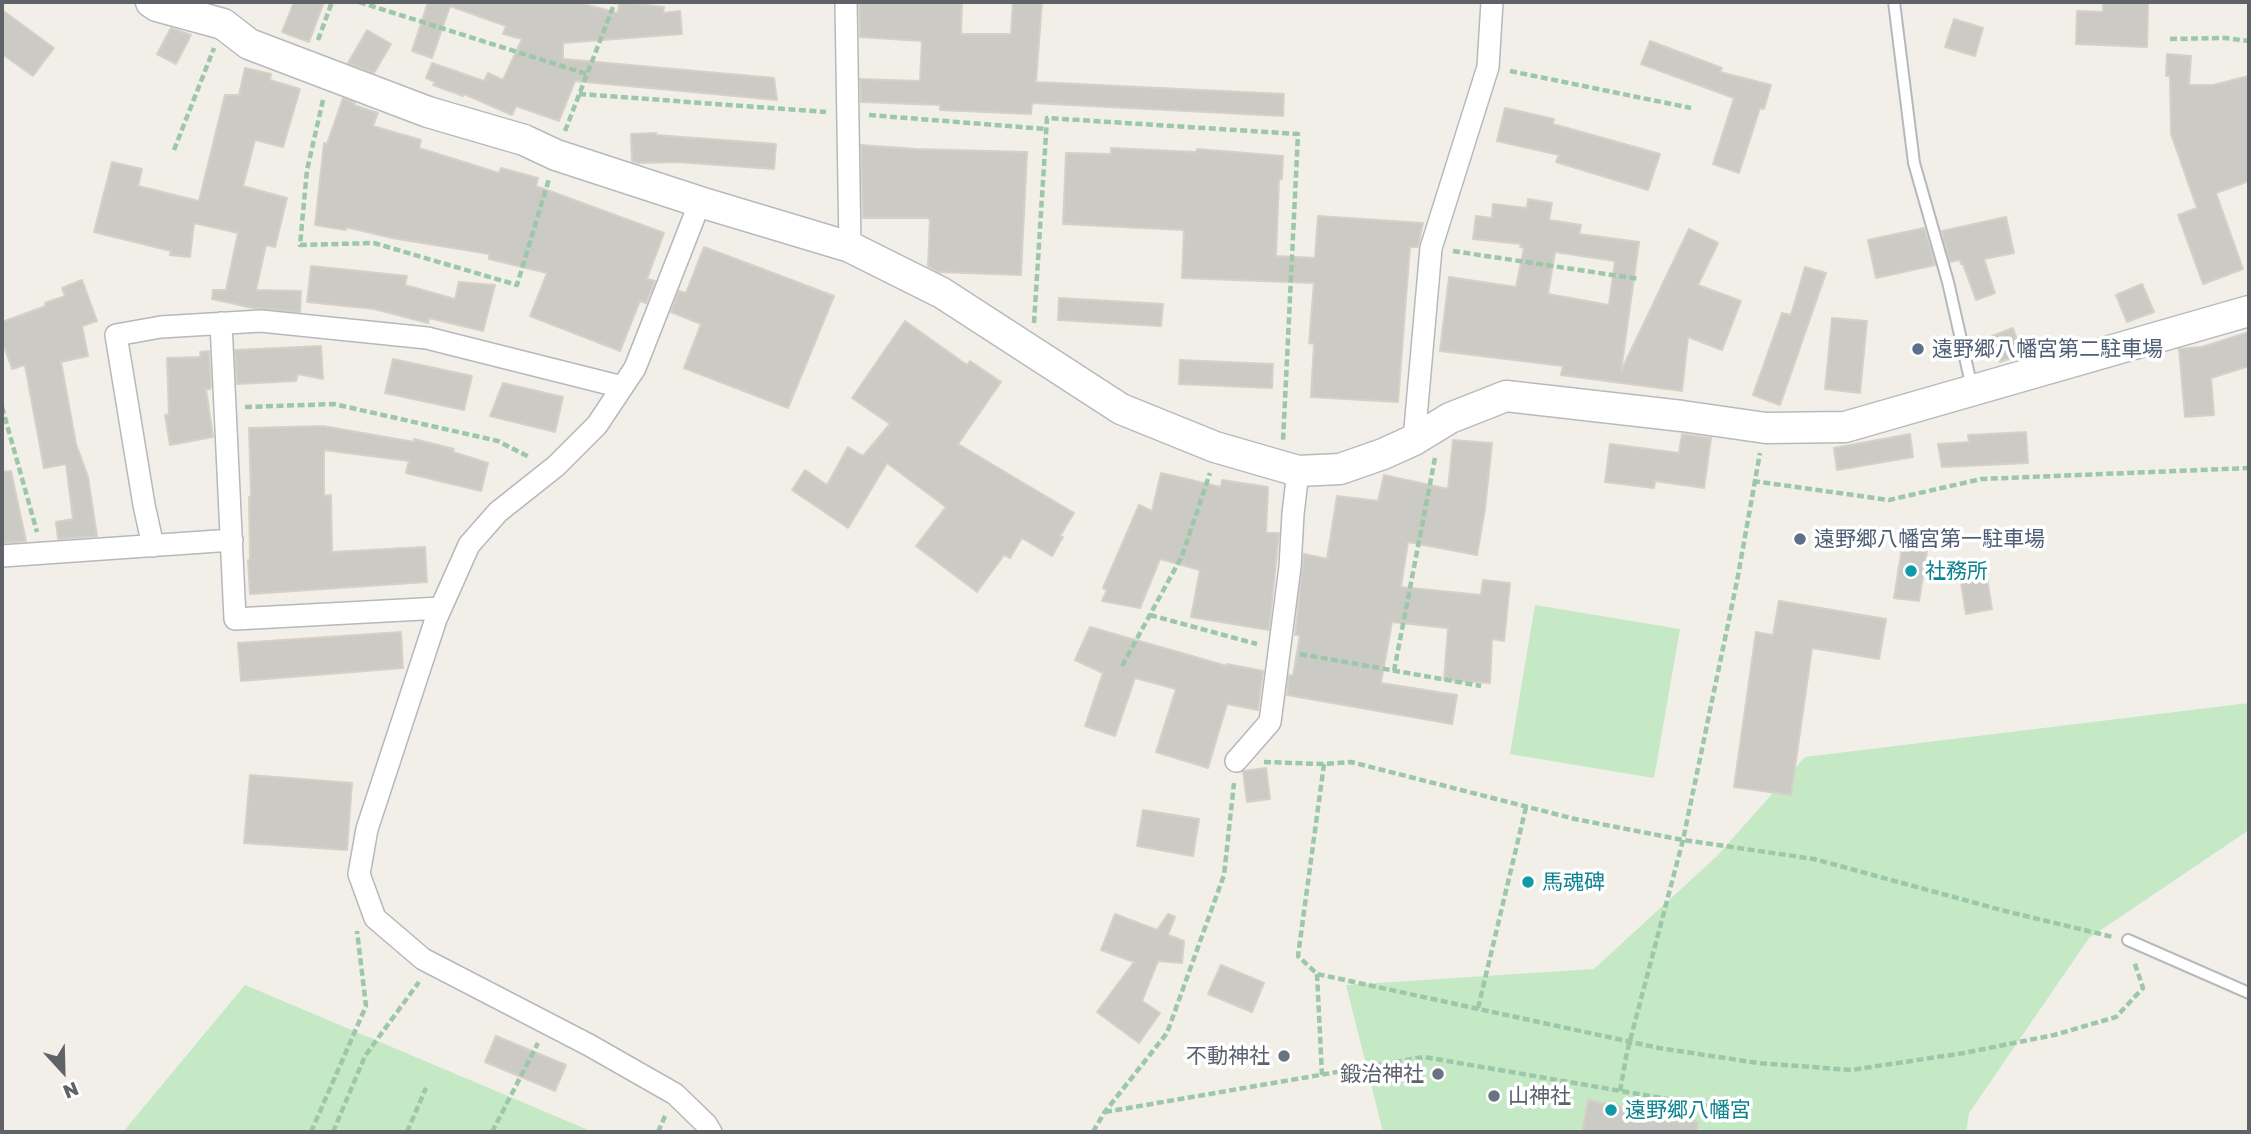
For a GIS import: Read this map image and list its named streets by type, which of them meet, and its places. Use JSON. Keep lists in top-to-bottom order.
{
  "places": [
    "遠野郷八幡宮第二駐車場",
    "遠野郷八幡宮第一駐車場",
    "社務所",
    "馬魂碑",
    "不動神社",
    "鍛治神社",
    "山神社",
    "遠野郷八幡宮"
  ],
  "north": "bottom"
}
